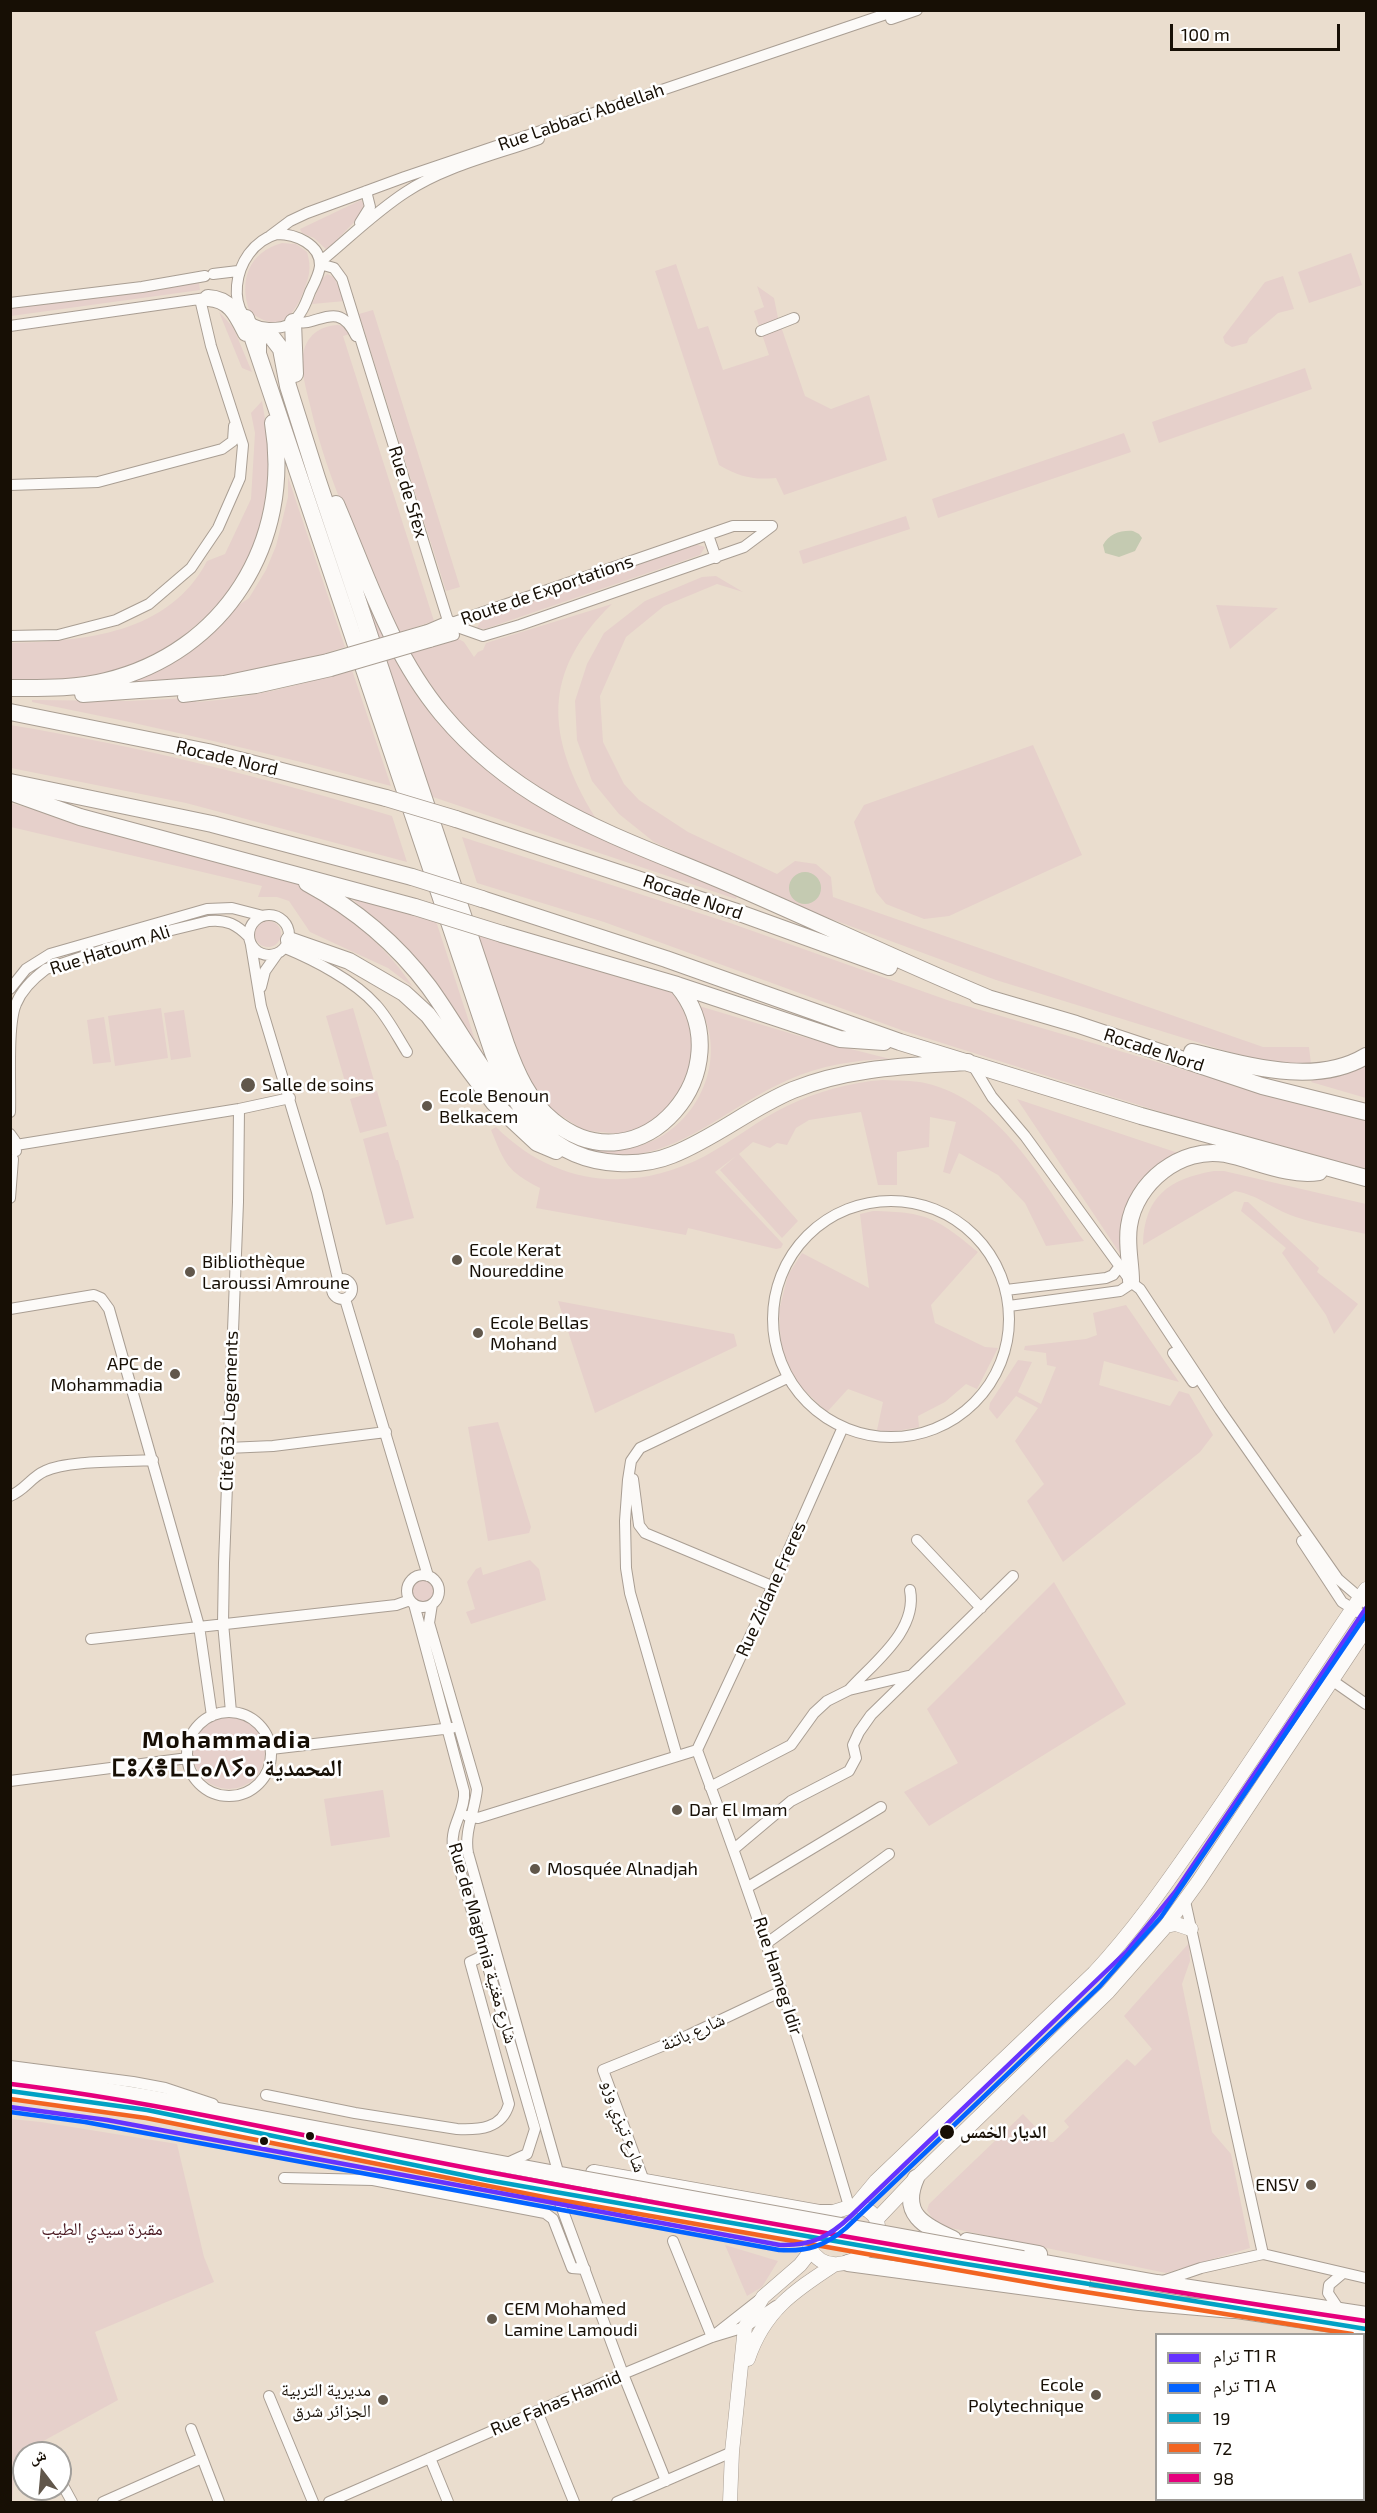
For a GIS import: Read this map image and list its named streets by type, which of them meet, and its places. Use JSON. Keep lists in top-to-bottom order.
{
  "streets": {
    "highway": ["Rocade Nord"],
    "street": [
      "Rue Labbaci Abdellah",
      "Rue de Sfex",
      "Route de Exportations",
      "Rue Hatoum Ali",
      "Cité 632 Logements",
      "Rue Zidane Freres",
      "Rue de Maghnia شارع مغنية",
      "Rue Hameg Idir",
      "شارع باتنة",
      "شارع تيزي وزو",
      "Rue Fahas Hamid"
    ]
  },
  "crossings": [
    ["Rue Labbaci Abdellah", "Rue de Sfex"],
    ["Rue de Sfex", "Route de Exportations"],
    ["Rue Zidane Freres", "Rue Hameg Idir"],
    ["Rue Hameg Idir", "شارع باتنة"],
    ["شارع باتنة", "شارع تيزي وزو"]
  ],
  "districts": ["Mohammadia ⵎⵓⵃⴻⵎⵎⴰⴷⵢⴰ المحمدية"],
  "parks": ["مقبرة سيدي الطيب"],
  "places": [
    "Salle de soins",
    "Ecole Benoun Belkacem",
    "Ecole Kerat Noureddine",
    "Bibliothèque Laroussi Amroune",
    "Ecole Bellas Mohand",
    "APC de Mohammadia",
    "Dar El Imam",
    "Mosquée Alnadjah",
    "الديار الخمس",
    "ENSV",
    "CEM Mohamed Lamine Lamoudi",
    "Ecole Polytechnique",
    "مديرية التربية الجزائر شرق"
  ],
  "lines": ["transit line 98", "transit line 19", "transit line 72"],
  "legend": [
    "ترام T1 R",
    "ترام T1 A",
    "19",
    "72",
    "98"
  ],
  "scale_bar": "100 m",
  "north": "top"
}
